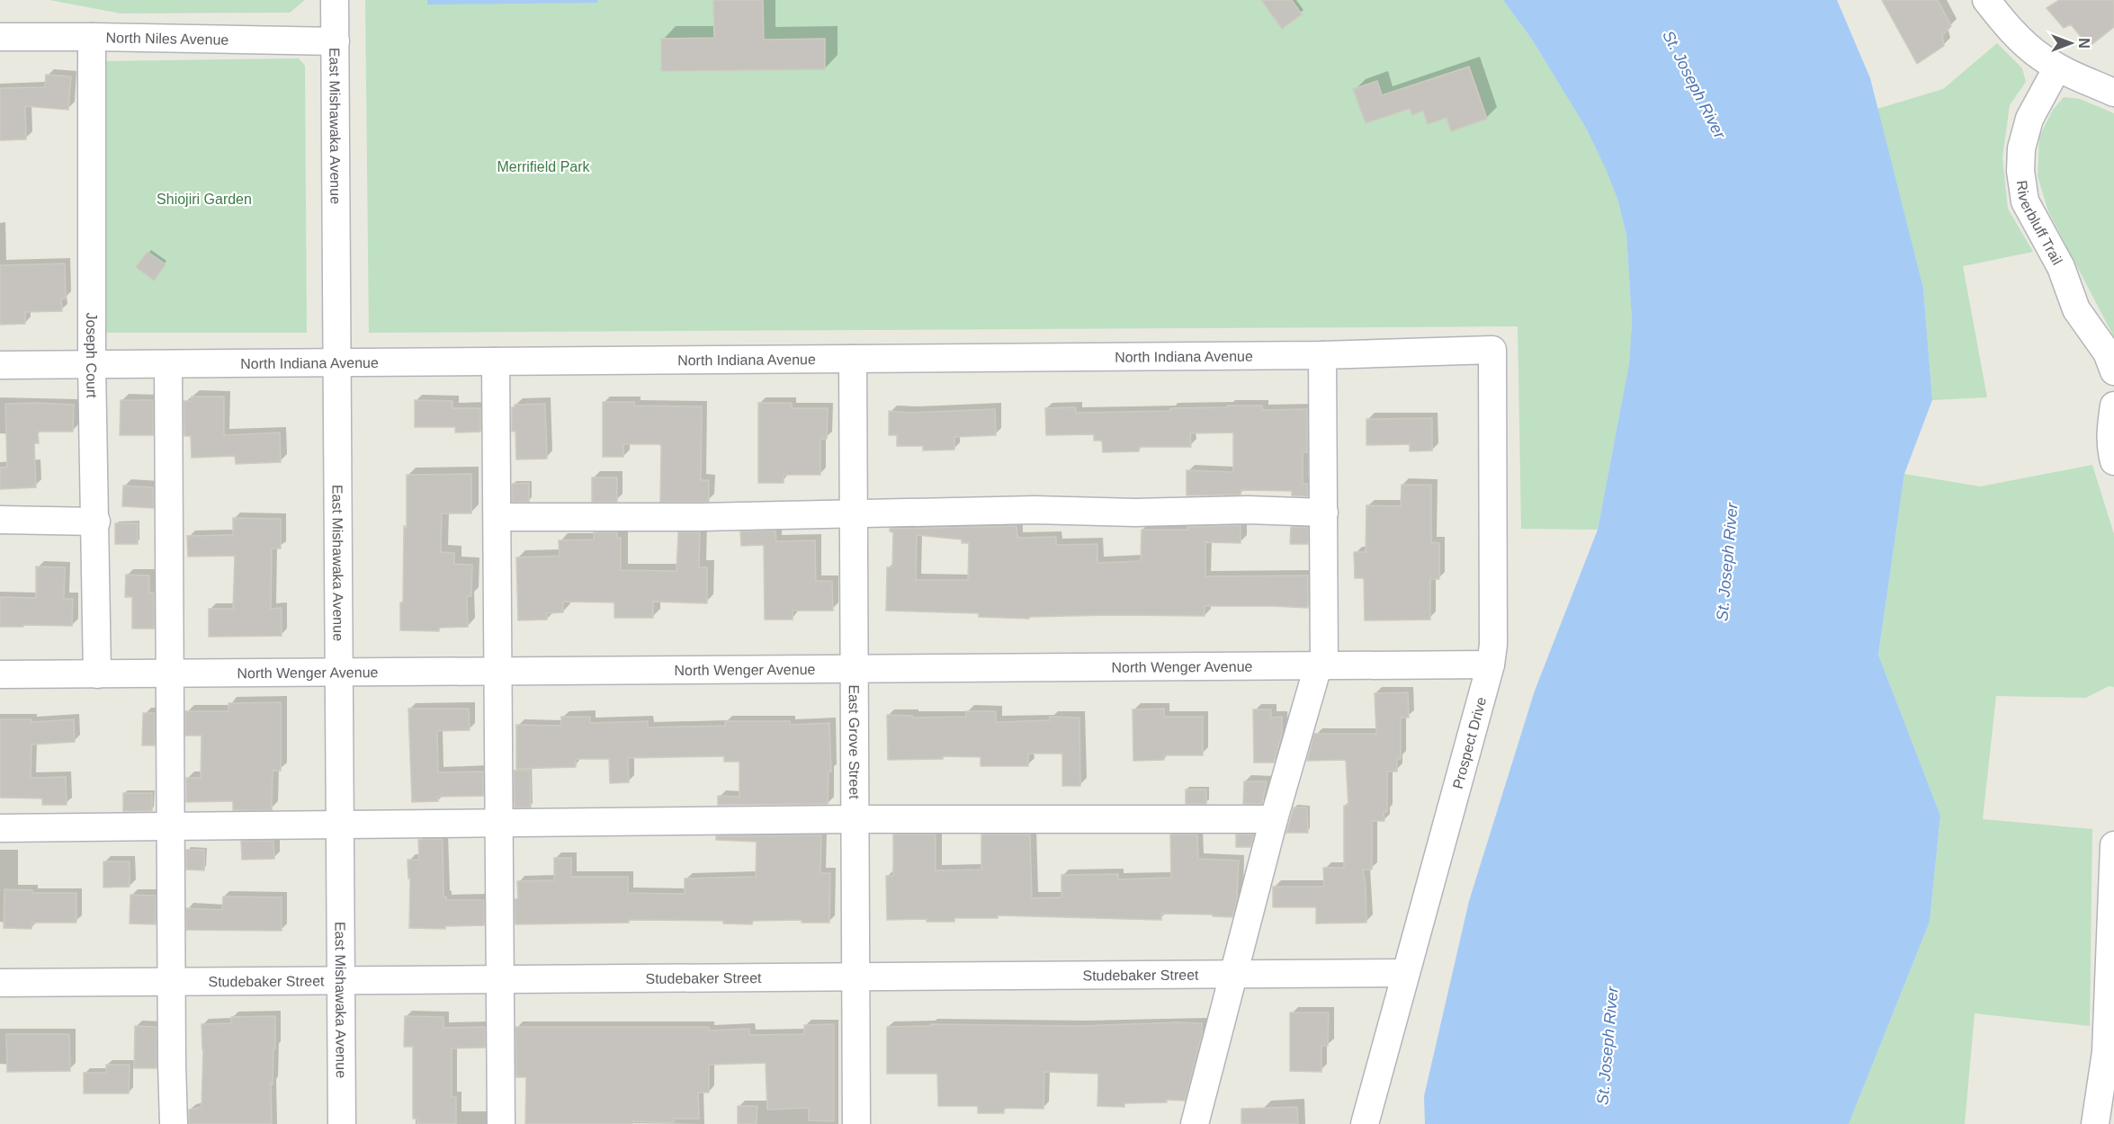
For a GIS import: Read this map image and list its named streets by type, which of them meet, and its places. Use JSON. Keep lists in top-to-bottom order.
{
  "streets": {
    "street": [
      "North Niles Avenue",
      "East Mishawaka Avenue",
      "Riverbluff Trail",
      "Joseph Court",
      "North Indiana Avenue",
      "North Wenger Avenue",
      "East Grove Street",
      "Prospect Drive",
      "Studebaker Street"
    ]
  },
  "crossings": [
    ["North Niles Avenue", "East Mishawaka Avenue"],
    ["North Niles Avenue", "Joseph Court"],
    ["East Mishawaka Avenue", "North Indiana Avenue"],
    ["East Mishawaka Avenue", "North Wenger Avenue"],
    ["East Mishawaka Avenue", "Studebaker Street"],
    ["Joseph Court", "North Indiana Avenue"],
    ["Joseph Court", "North Wenger Avenue"],
    ["North Indiana Avenue", "East Grove Street"],
    ["North Indiana Avenue", "Prospect Drive"],
    ["North Wenger Avenue", "East Grove Street"],
    ["North Wenger Avenue", "Prospect Drive"],
    ["East Grove Street", "Studebaker Street"],
    ["Prospect Drive", "Studebaker Street"]
  ],
  "water": ["St. Joseph River"],
  "parks": ["Merrifield Park", "Shiojiri Garden"],
  "north": "right"
}
